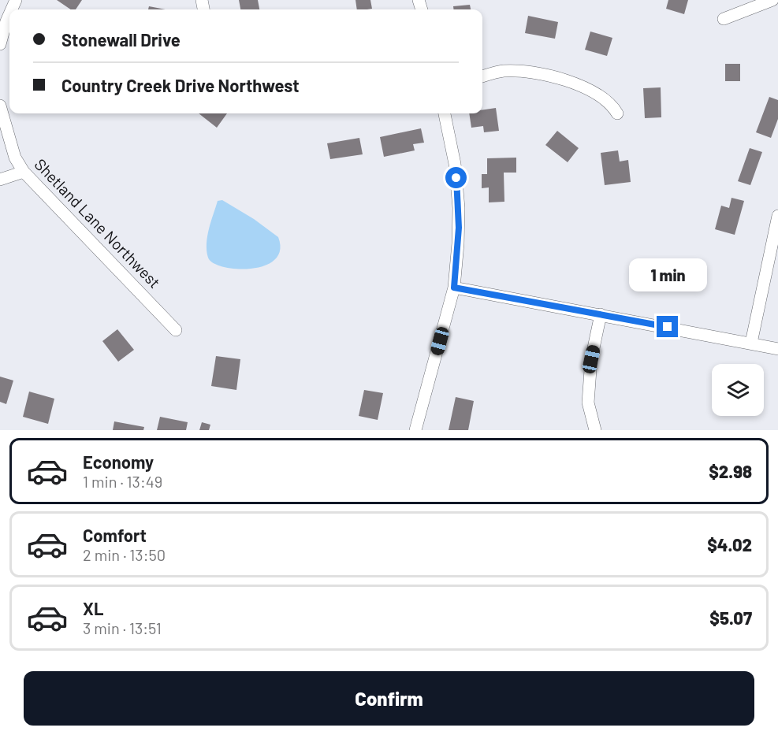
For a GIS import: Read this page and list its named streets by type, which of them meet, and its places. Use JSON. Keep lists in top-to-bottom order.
{
  "streets": {
    "street": ["Shetland Lane Northwest"]
  },
  "page": {
    "banner": ["Stonewall Drive", "Country Creek Drive Northwest"],
    "bubble": "1 min",
    "list": [
      {
        "name": "Economy",
        "note": "1 min · 13:49",
        "value": "$2.98"
      },
      {
        "name": "Comfort",
        "note": "2 min · 13:50",
        "value": "$4.02"
      },
      {
        "name": "XL",
        "note": "3 min · 13:51",
        "value": "$5.07"
      }
    ],
    "buttons": "Confirm"
  }
}
